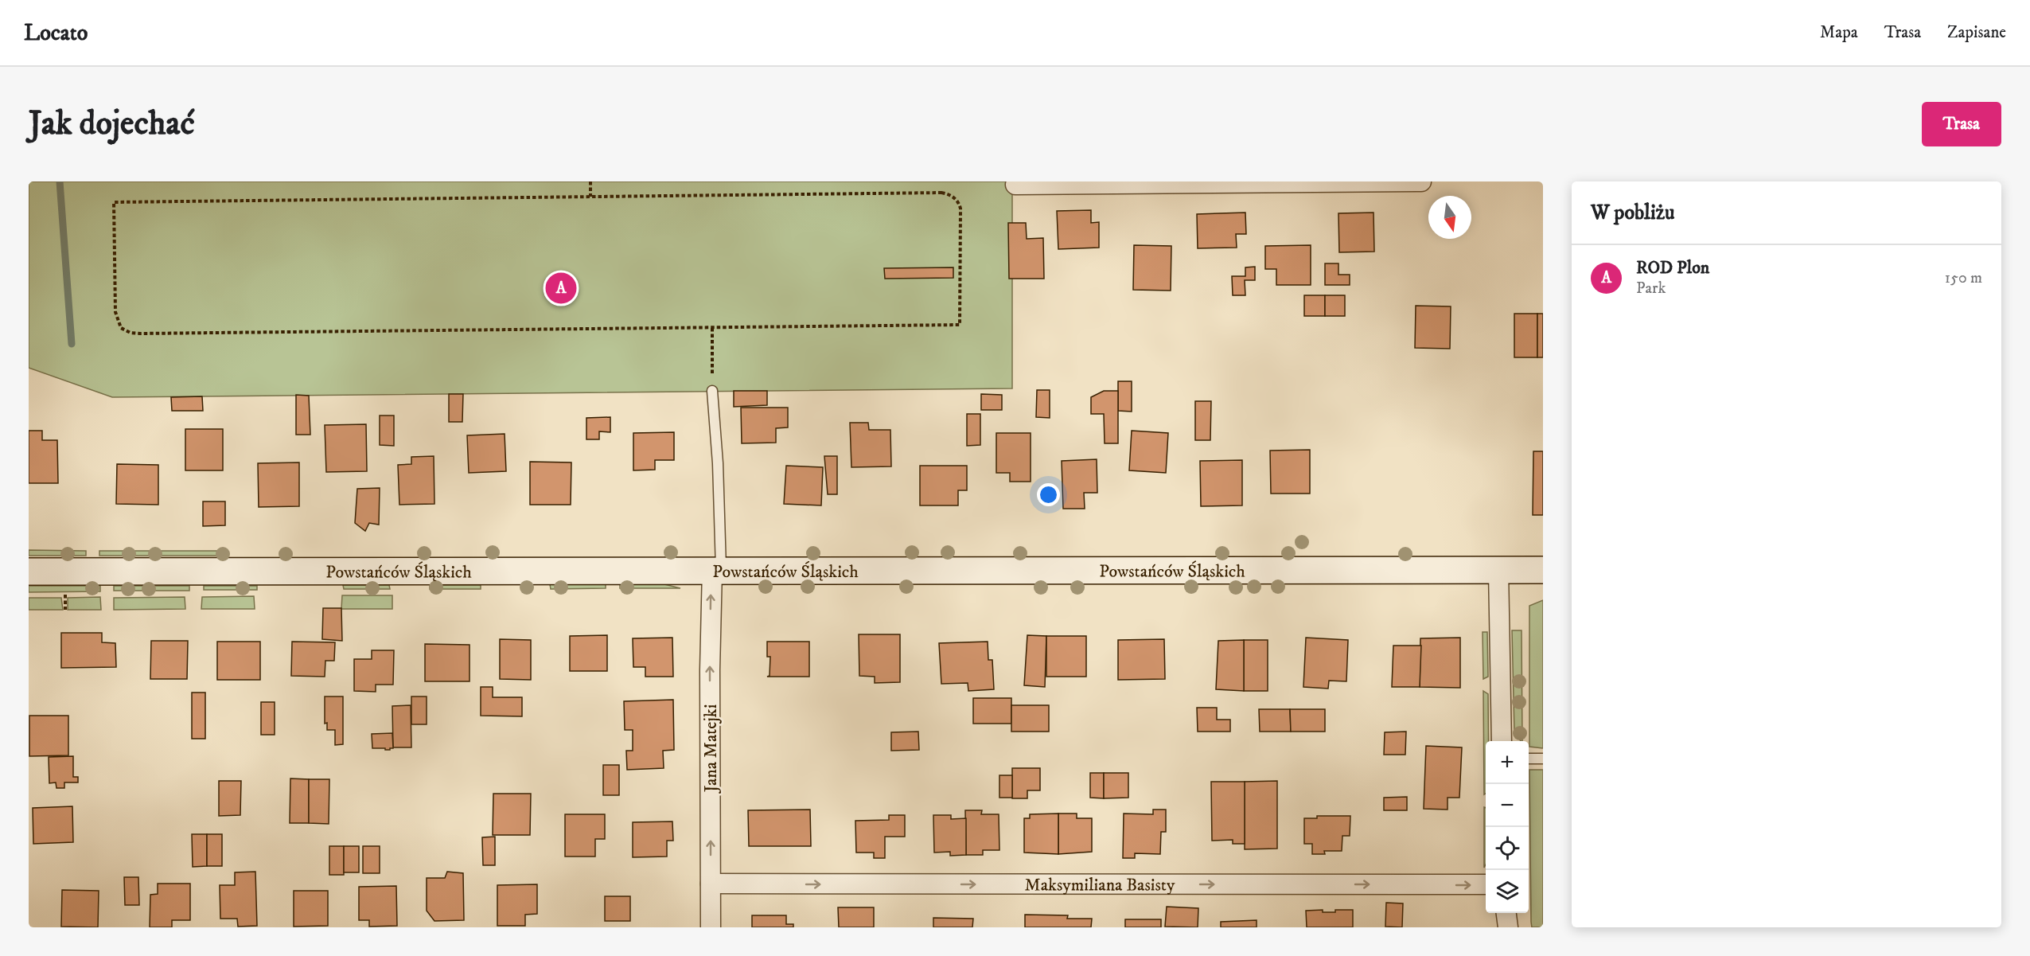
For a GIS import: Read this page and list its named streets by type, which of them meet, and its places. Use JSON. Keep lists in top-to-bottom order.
{
  "streets": {
    "street": ["Powstańców Śląskich", "Jana Matejki", "Maksymiliana Basisty"]
  },
  "crossings": [
    ["Powstańców Śląskich", "Jana Matejki"],
    ["Jana Matejki", "Maksymiliana Basisty"]
  ],
  "one_way": ["Jana Matejki", "Maksymiliana Basisty"],
  "north": "bottom",
  "page": {
    "header": "Locato",
    "nav": ["Mapa", "Trasa", "Zapisane"],
    "buttons": "Trasa",
    "title": "Jak dojechać",
    "heading": "W pobliżu",
    "list": [
      {
        "mark": "A",
        "name": "ROD Plon",
        "note": "Park",
        "value": "150 m"
      }
    ],
    "pins": "A",
    "map_buttons": ["+", "−"]
  }
}
